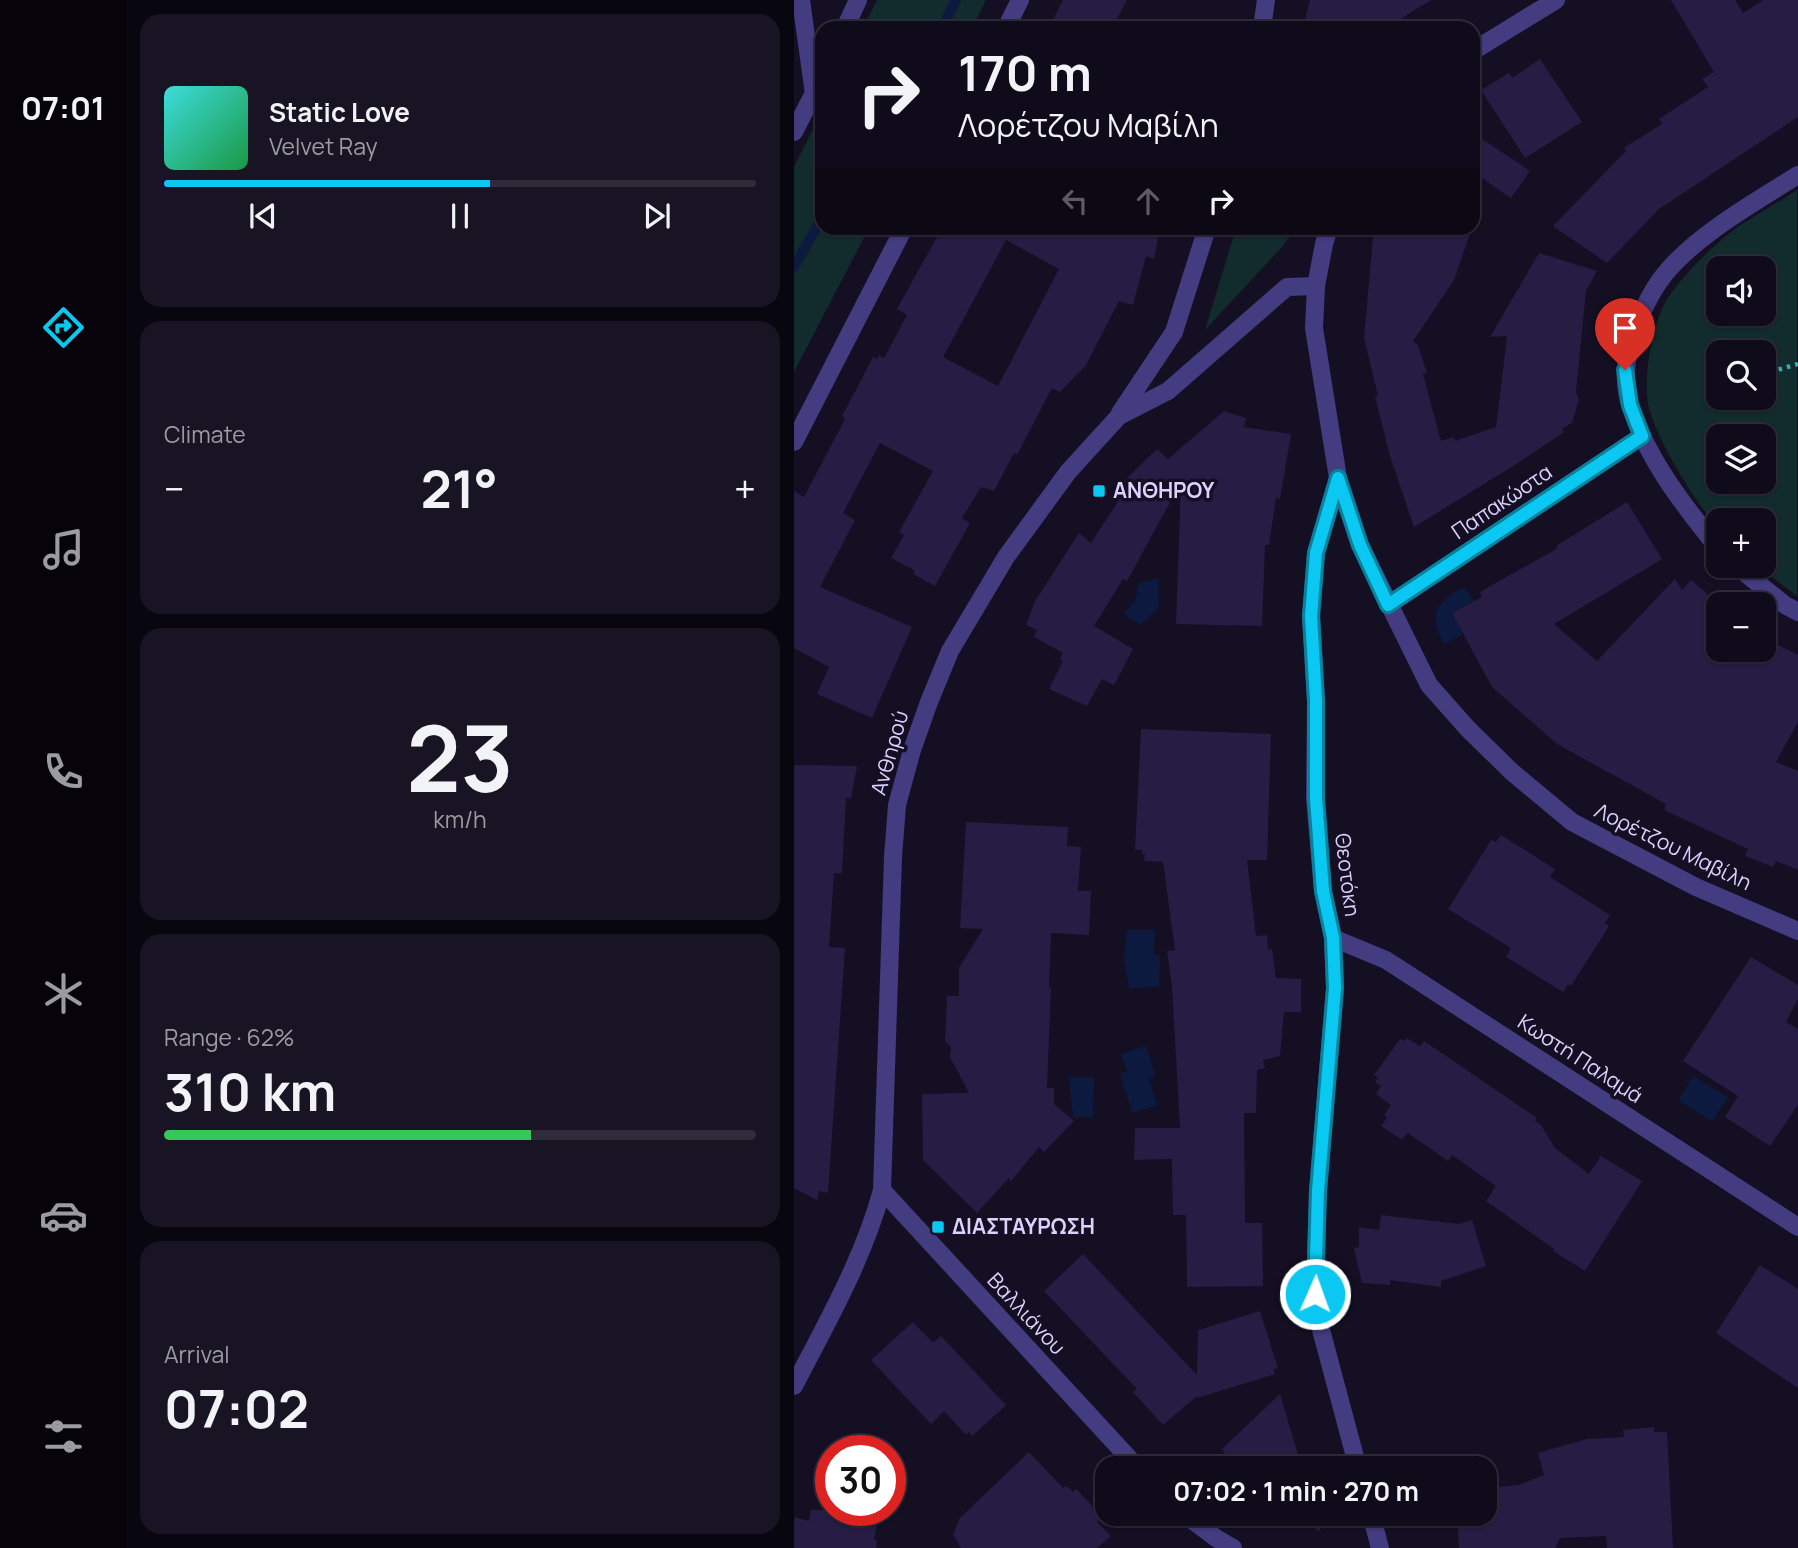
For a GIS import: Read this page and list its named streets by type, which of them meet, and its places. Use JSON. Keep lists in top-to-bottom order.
{
  "streets": {
    "street": [
      "Παπακώστα",
      "Ανθηρού",
      "Λορέτζου Μαβίλη",
      "Θεοτόκη",
      "Κωστή Παλαμά",
      "Βαλλιάνου"
    ]
  },
  "crossings": [
    ["Παπακώστα", "Λορέτζου Μαβίλη"],
    ["Ανθηρού", "Θεοτόκη"],
    ["Ανθηρού", "Βαλλιάνου"],
    ["Λορέτζου Μαβίλη", "Θεοτόκη"],
    ["Θεοτόκη", "Κωστή Παλαμά"]
  ],
  "places": {
    "transit": ["ΑΝΘΗΡΟΥ", "ΔΙΑΣΤΑΥΡΩΣΗ"]
  },
  "page": {
    "tabs": "07:01",
    "turn": ["170 m", "Λορέτζου Μαβίλη"],
    "song": ["Static Love", "Velvet Ray"],
    "map_buttons": ["+", "−"],
    "tile": [
      "Climate",
      ["23", "km/h"],
      ["Range · 62%", "310 km"],
      ["Arrival", "07:02"]
    ],
    "heat": ["−", "21°", "+"],
    "limit": "30",
    "trip": "07:02 · 1 min · 270 m"
  }
}
